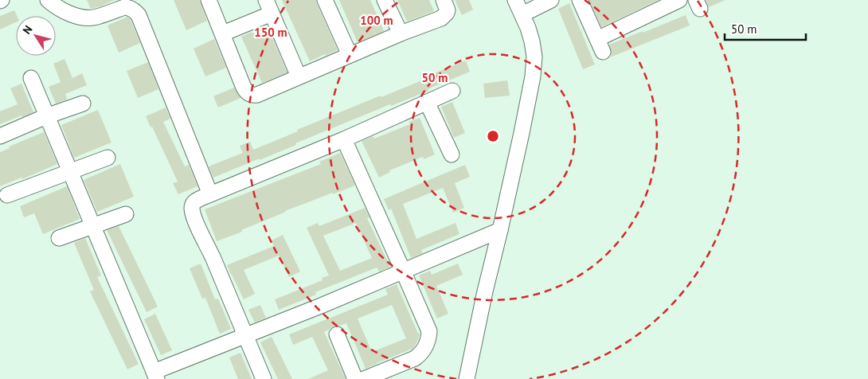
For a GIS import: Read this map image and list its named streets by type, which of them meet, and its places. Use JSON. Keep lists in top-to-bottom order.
{
  "scale_bar": "50 m",
  "north": "top left",
  "rings": ["100 m", "150 m", "50 m"]
}
